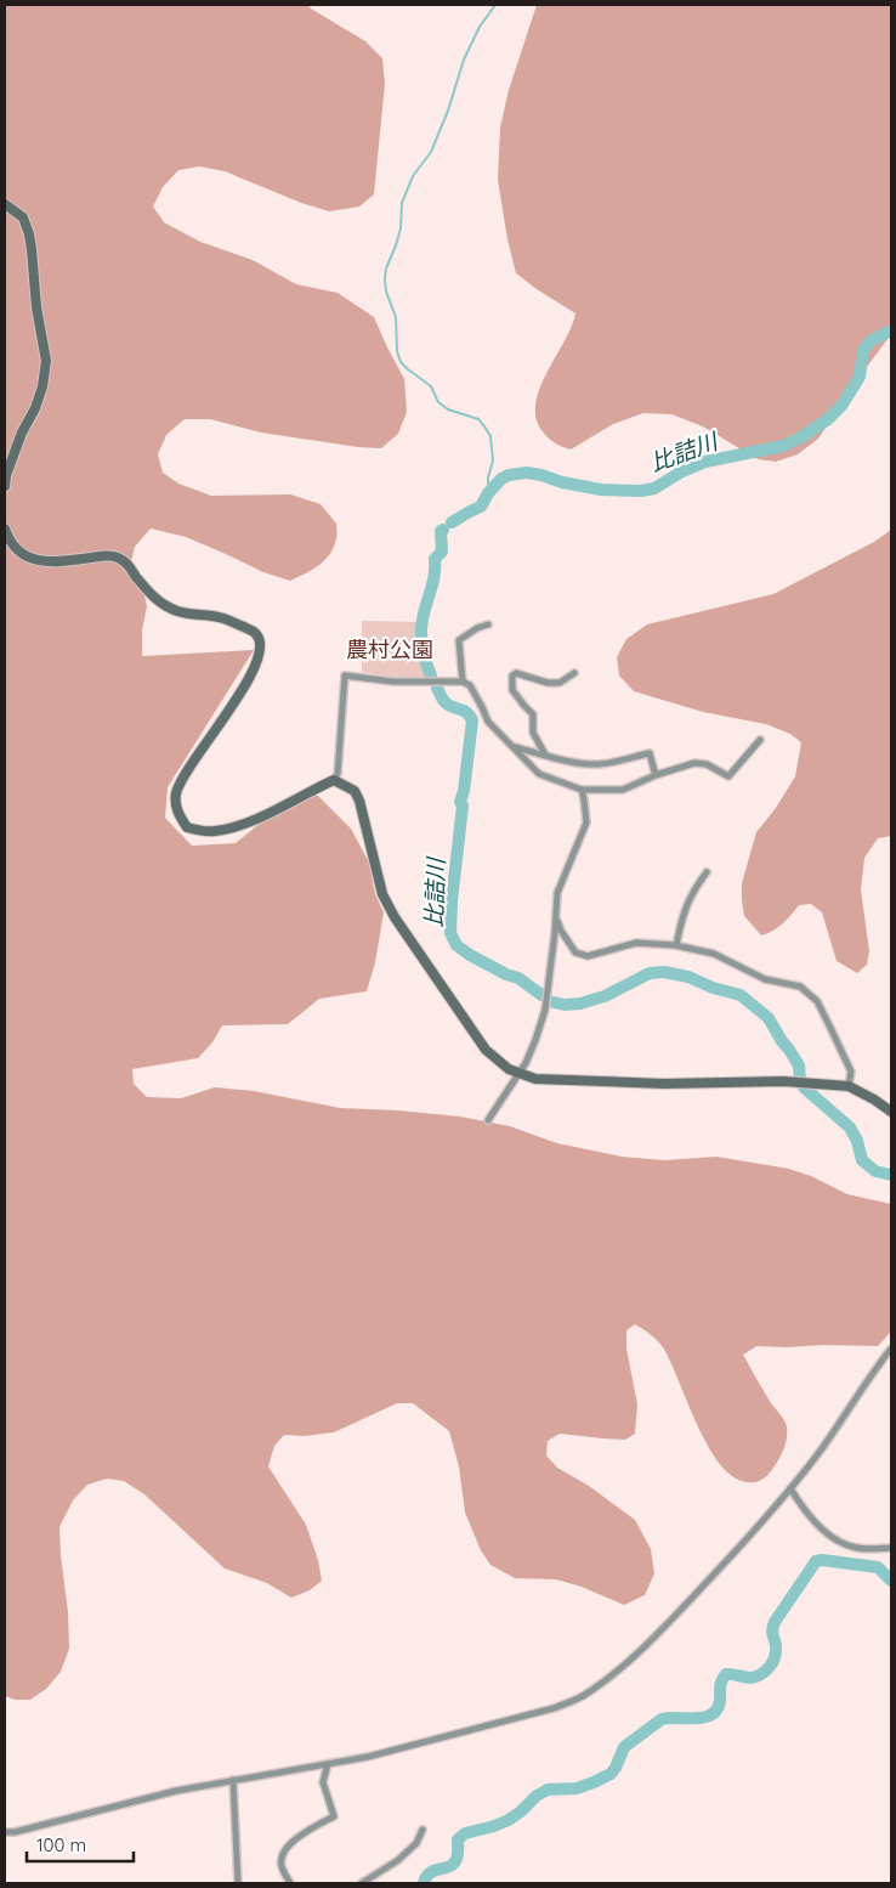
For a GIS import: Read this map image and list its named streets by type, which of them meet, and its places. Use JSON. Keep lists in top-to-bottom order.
{
  "water": ["比詰川"],
  "parks": ["農村公園"],
  "scale_bar": "100 m"
}
